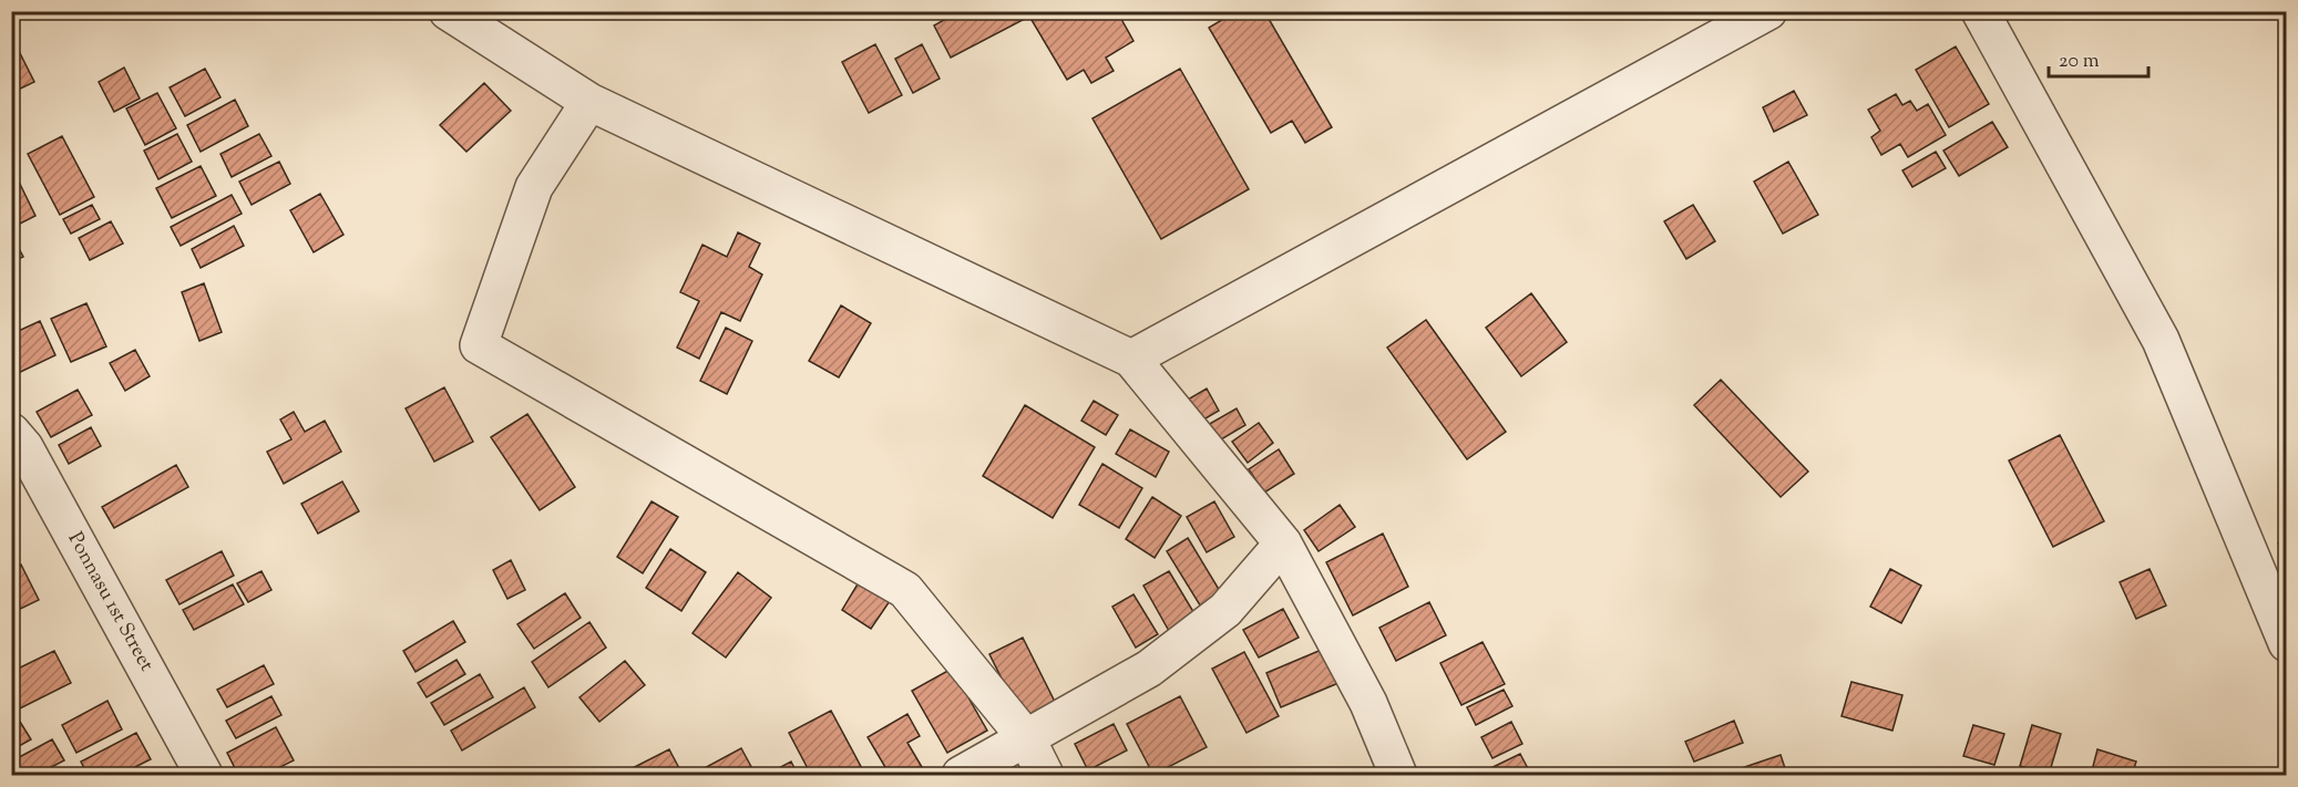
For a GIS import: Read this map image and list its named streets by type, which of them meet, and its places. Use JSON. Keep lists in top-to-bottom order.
{
  "streets": {
    "street": ["Ponnasu 1st Street"]
  },
  "scale_bar": "20 m"
}
